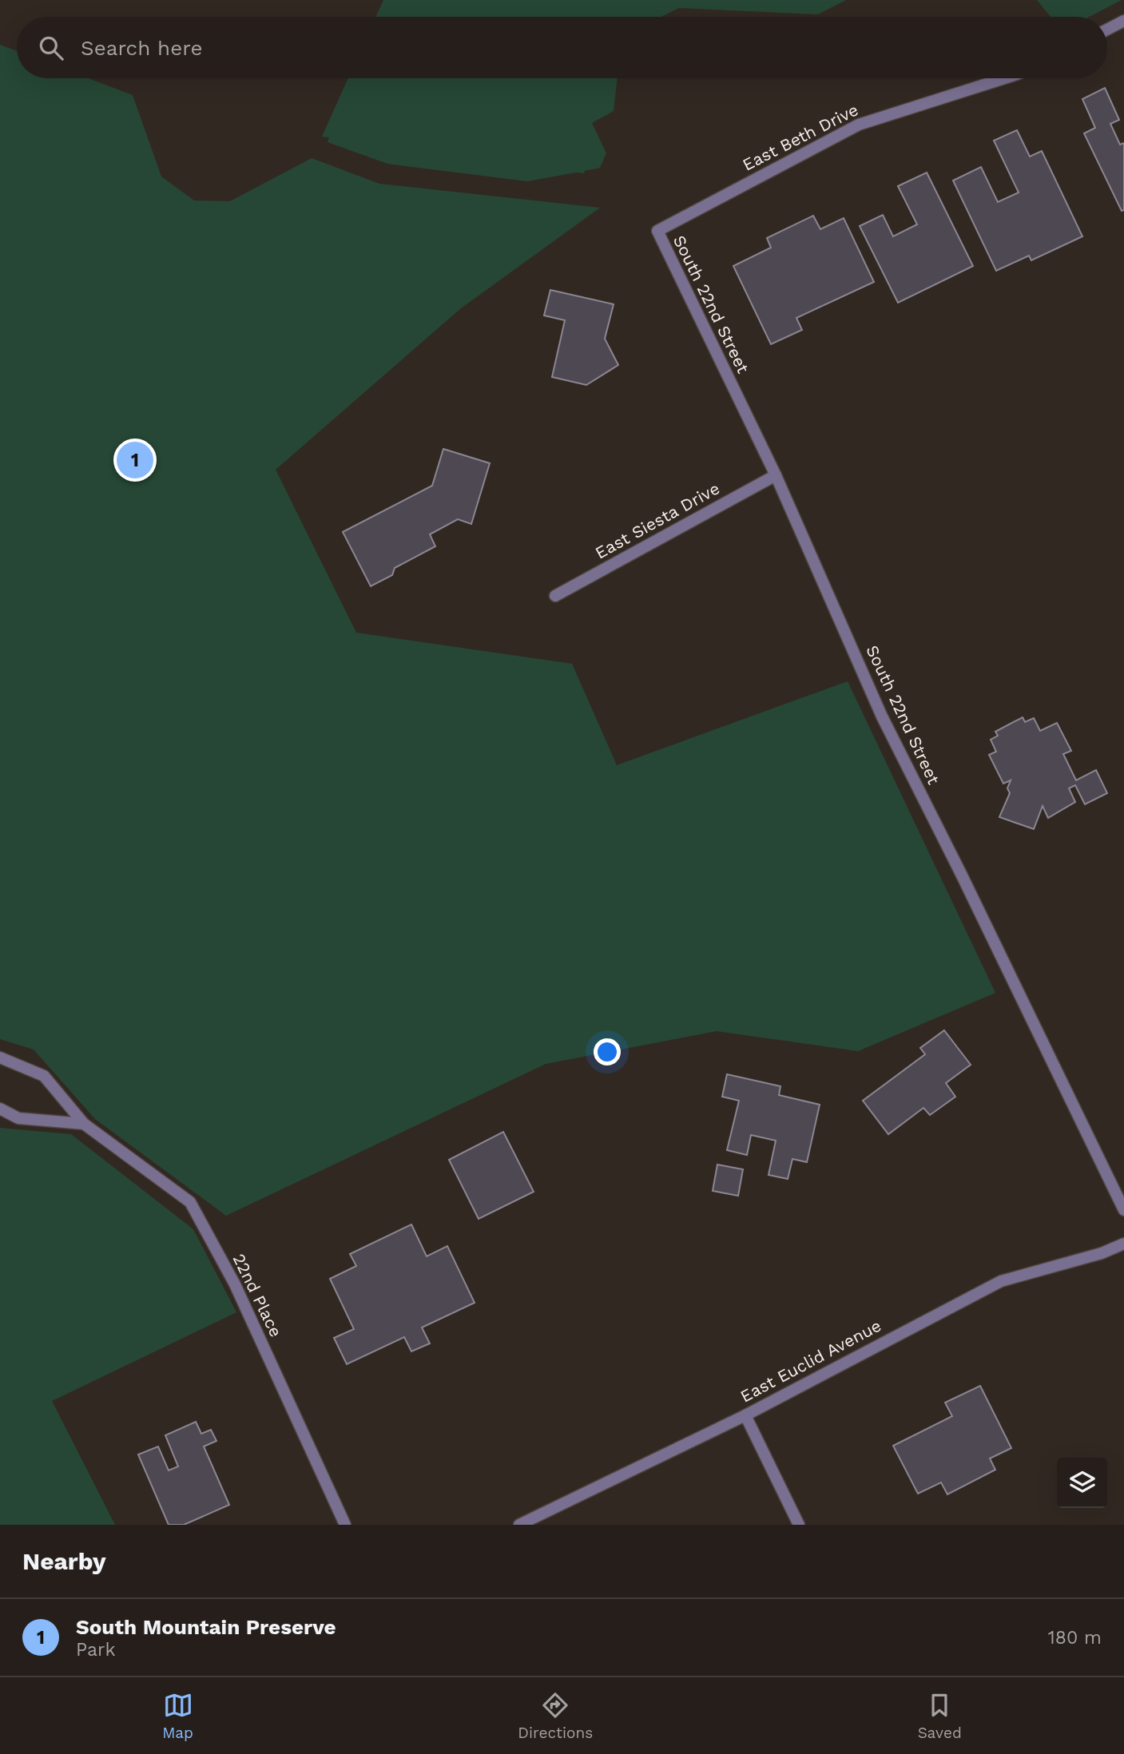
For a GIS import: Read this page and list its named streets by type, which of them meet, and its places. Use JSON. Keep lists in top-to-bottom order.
{
  "streets": {
    "street": [
      "East Beth Drive",
      "South 22nd Street",
      "East Siesta Drive",
      "22nd Place",
      "East Euclid Avenue"
    ]
  },
  "crossings": [
    ["East Beth Drive", "South 22nd Street"],
    ["South 22nd Street", "East Siesta Drive"]
  ],
  "page": {
    "search": "Search here",
    "pins": "1",
    "heading": "Nearby",
    "list": [
      {
        "mark": "1",
        "name": "South Mountain Preserve",
        "note": "Park",
        "value": "180 m"
      }
    ],
    "nav": ["Map", "Directions", "Saved"]
  }
}
